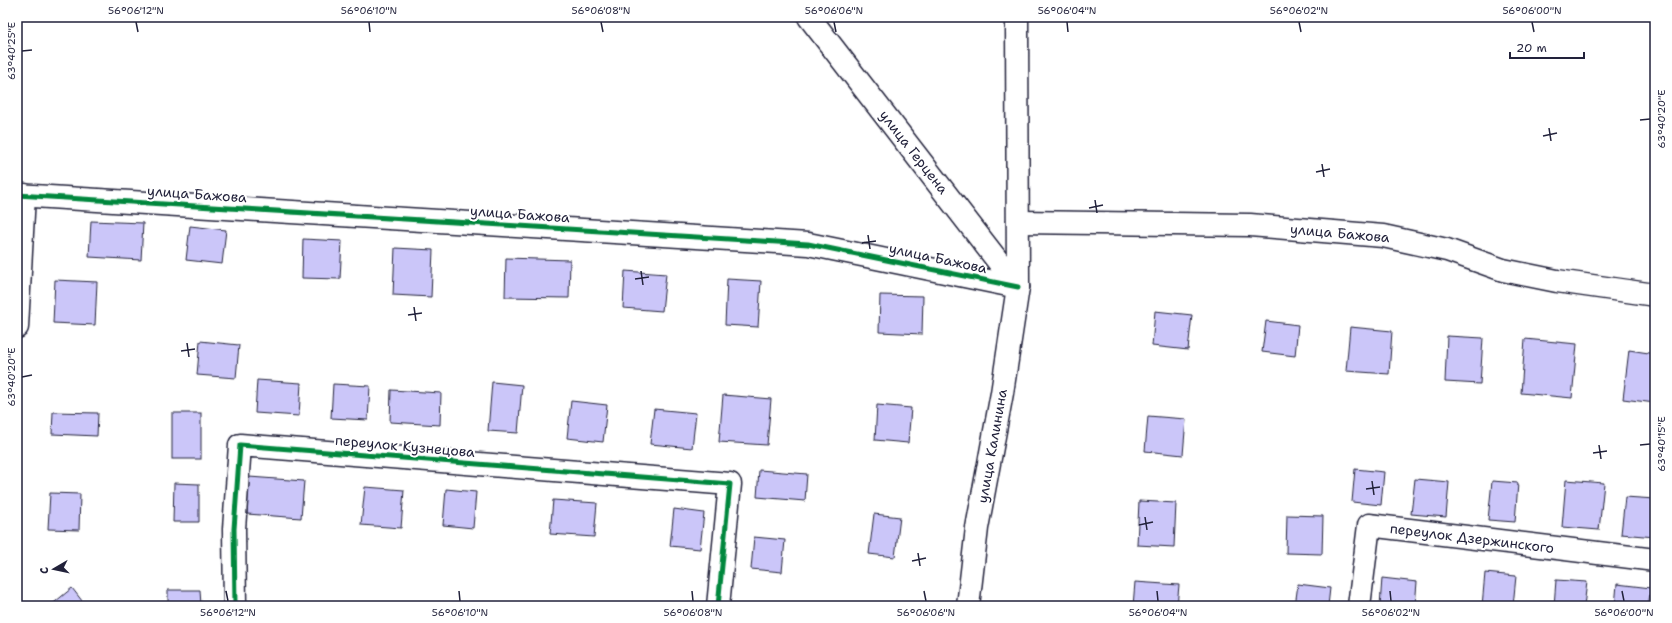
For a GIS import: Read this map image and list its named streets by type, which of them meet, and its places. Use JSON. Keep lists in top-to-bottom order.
{
  "streets": {
    "street": [
      "улица Герцена",
      "улица Бажова",
      "переулок Кузнецова",
      "улица Калинина",
      "переулок Дзержинского"
    ]
  },
  "crossings": [
    ["улица Герцена", "улица Бажова"],
    ["улица Герцена", "улица Калинина"],
    ["улица Бажова", "улица Калинина"]
  ],
  "scale_bar": "20 m",
  "north": "left",
  "coordinates": [
    "56°06'12\"N",
    "56°06'10\"N",
    "56°06'08\"N",
    "56°06'06\"N",
    "56°06'04\"N",
    "56°06'02\"N",
    "56°06'00\"N",
    "63°40'25\"E",
    "63°40'20\"E",
    "63°40'15\"E"
  ]
}
